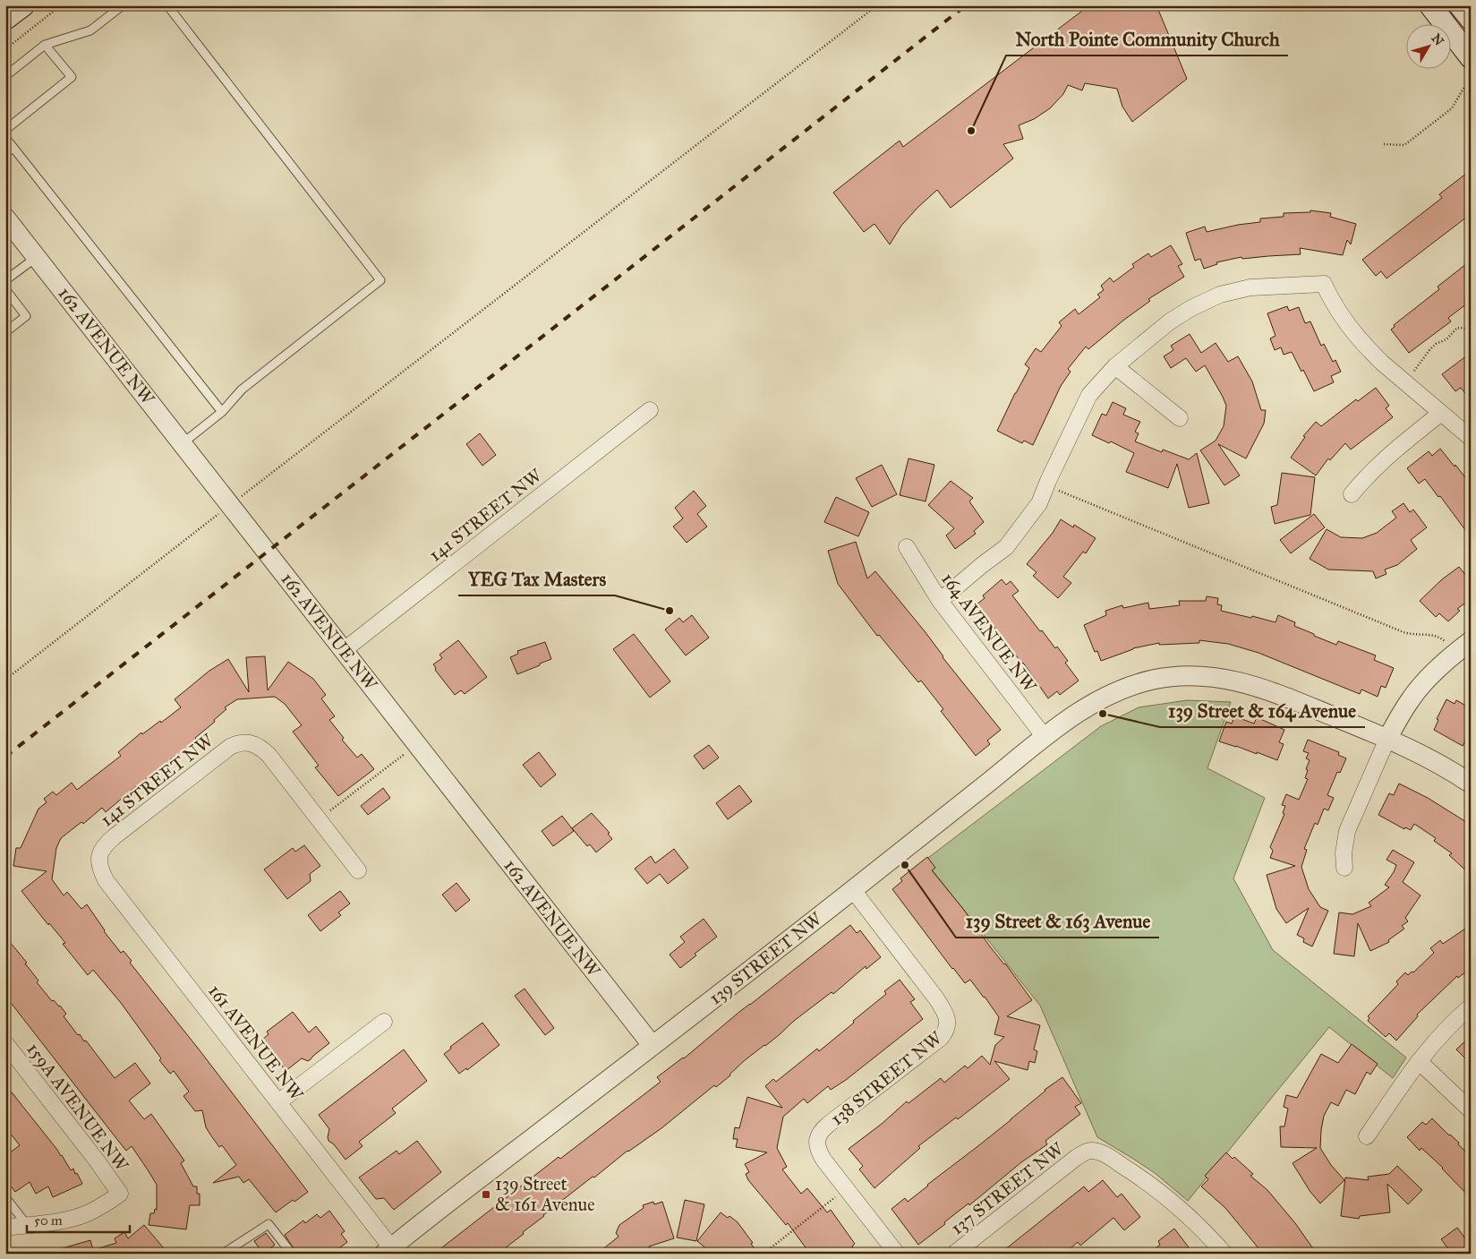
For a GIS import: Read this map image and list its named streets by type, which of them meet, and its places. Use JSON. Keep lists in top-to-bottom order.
{
  "streets": {
    "street": [
      "162 AVENUE NW",
      "141 STREET NW",
      "164 AVENUE NW",
      "139 STREET NW",
      "161 AVENUE NW",
      "138 STREET NW",
      "159A AVENUE NW",
      "137 STREET NW"
    ]
  },
  "crossings": [
    ["162 AVENUE NW", "141 STREET NW"],
    ["162 AVENUE NW", "139 STREET NW"],
    ["141 STREET NW", "161 AVENUE NW"],
    ["164 AVENUE NW", "139 STREET NW"],
    ["139 STREET NW", "161 AVENUE NW"],
    ["139 STREET NW", "138 STREET NW"]
  ],
  "places": {
    "other": [
      "North Pointe Community Church",
      "YEG Tax Masters",
      "139 Street & 164 Avenue",
      "139 Street & 163 Avenue"
    ],
    "transit": ["139 Street & 161 Avenue"]
  },
  "scale_bar": "50 m",
  "north": "top right"
}
